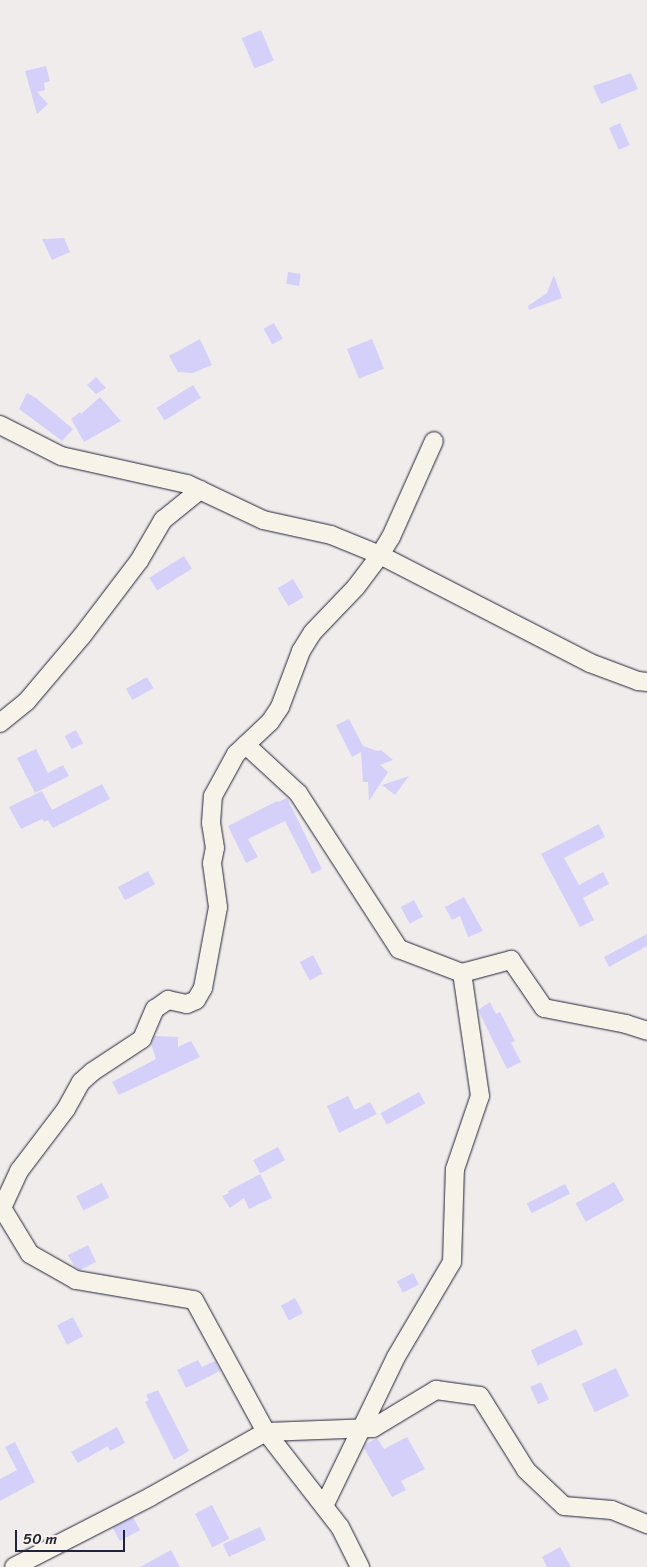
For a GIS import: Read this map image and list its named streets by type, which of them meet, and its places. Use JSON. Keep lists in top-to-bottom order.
{
  "scale_bar": "50 m"
}
